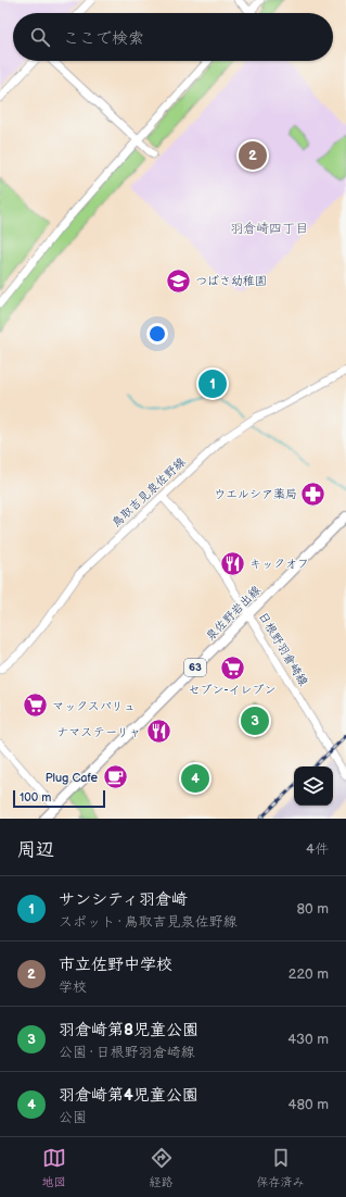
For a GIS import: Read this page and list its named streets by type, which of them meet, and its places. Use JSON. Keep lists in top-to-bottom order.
{
  "streets": {
    "main road": [
      "鳥取吉見泉佐野線",
      "泉佐野岩出線",
      "日根野羽倉崎線",
      "63"
    ]
  },
  "crossings": [
    ["鳥取吉見泉佐野線", "日根野羽倉崎線"],
    ["泉佐野岩出線", "日根野羽倉崎線"]
  ],
  "districts": ["羽倉崎四丁目"],
  "places": {
    "school or university": ["つばさ幼稚園"],
    "pharmacy": ["ウエルシア薬局"],
    "restaurant": ["キックオフ", "ナマステーリャ"],
    "supermarket": ["セブン-イレブン", "マックスバリュ"],
    "cafe": ["Plug Cafe"]
  },
  "scale_bar": "100 m",
  "page": {
    "search": "ここで検索",
    "pins": [
      "2",
      "1",
      "3",
      "4"
    ],
    "scale": "100 m",
    "heading": ["周辺", "4件"],
    "list": [
      {
        "mark": "1",
        "name": "サンシティ羽倉崎",
        "note": "スポット · 鳥取吉見泉佐野線",
        "value": "80 m"
      },
      {
        "mark": "2",
        "name": "市立佐野中学校",
        "note": "学校",
        "value": "220 m"
      },
      {
        "mark": "3",
        "name": "羽倉崎第8児童公園",
        "note": "公園 · 日根野羽倉崎線",
        "value": "430 m"
      },
      {
        "mark": "4",
        "name": "羽倉崎第4児童公園",
        "note": "公園",
        "value": "480 m"
      }
    ],
    "nav": ["地図", "経路", "保存済み"]
  }
}
